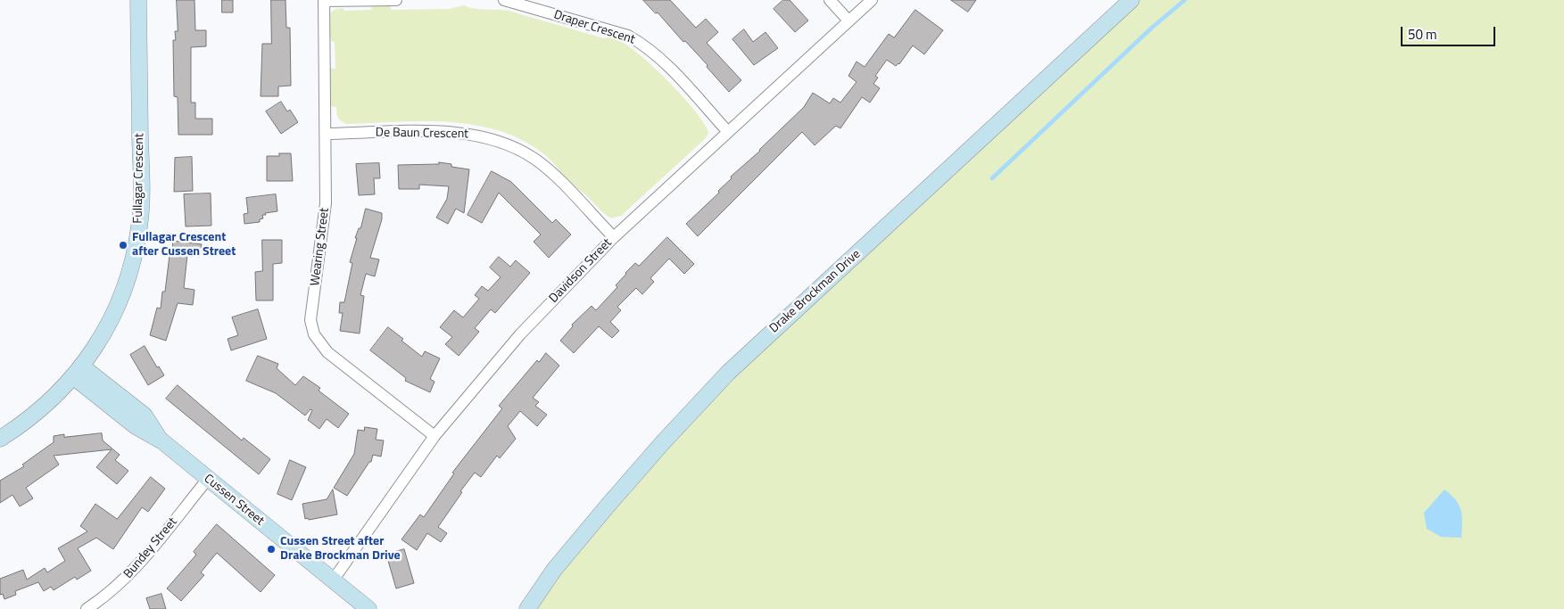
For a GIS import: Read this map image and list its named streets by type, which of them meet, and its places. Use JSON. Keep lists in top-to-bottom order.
{
  "streets": {
    "street": [
      "Draper Crescent",
      "De Baun Crescent",
      "Fullagar Crescent",
      "Wearing Street",
      "Davidson Street",
      "Drake Brockman Drive",
      "Cussen Street",
      "Bundey Street"
    ]
  },
  "crossings": [
    ["Draper Crescent", "Davidson Street"],
    ["De Baun Crescent", "Wearing Street"],
    ["De Baun Crescent", "Davidson Street"],
    ["Fullagar Crescent", "Cussen Street"],
    ["Wearing Street", "Davidson Street"],
    ["Davidson Street", "Cussen Street"],
    ["Cussen Street", "Bundey Street"]
  ],
  "places": ["Fullagar Crescent after Cussen Street", "Cussen Street after Drake Brockman Drive"],
  "scale_bar": "50 m"
}
